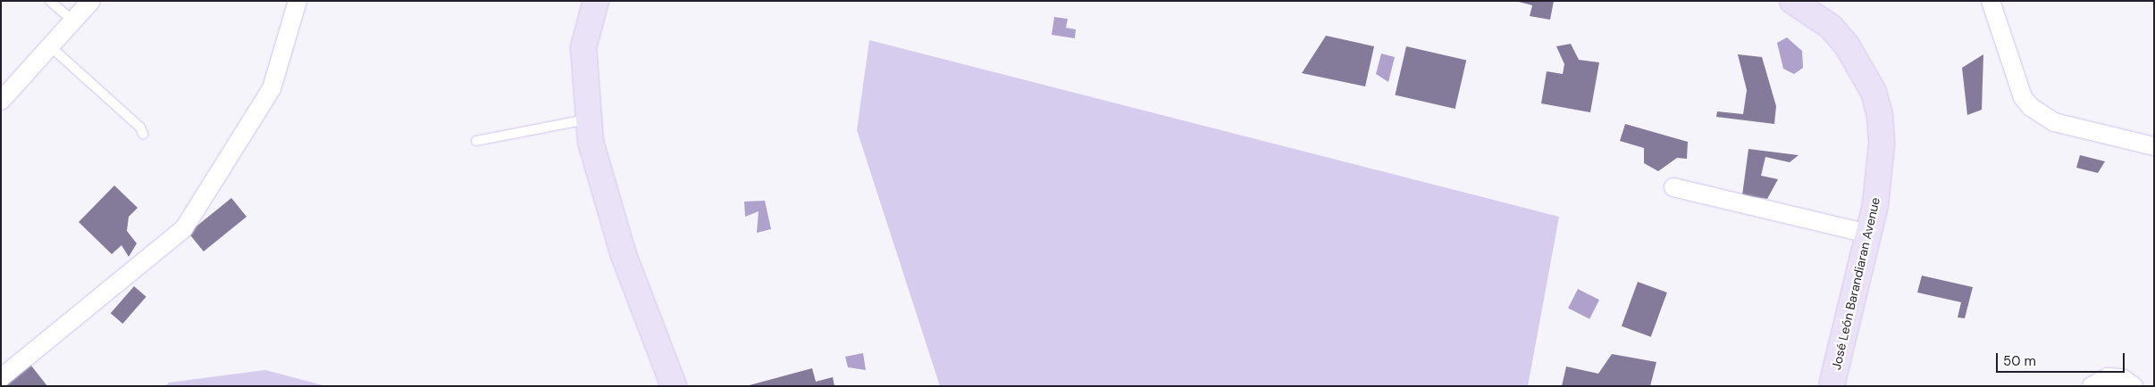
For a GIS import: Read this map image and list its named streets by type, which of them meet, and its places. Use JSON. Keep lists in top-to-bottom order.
{
  "streets": {
    "street": ["José León Barandiaran Avenue"]
  },
  "scale_bar": "50 m"
}
